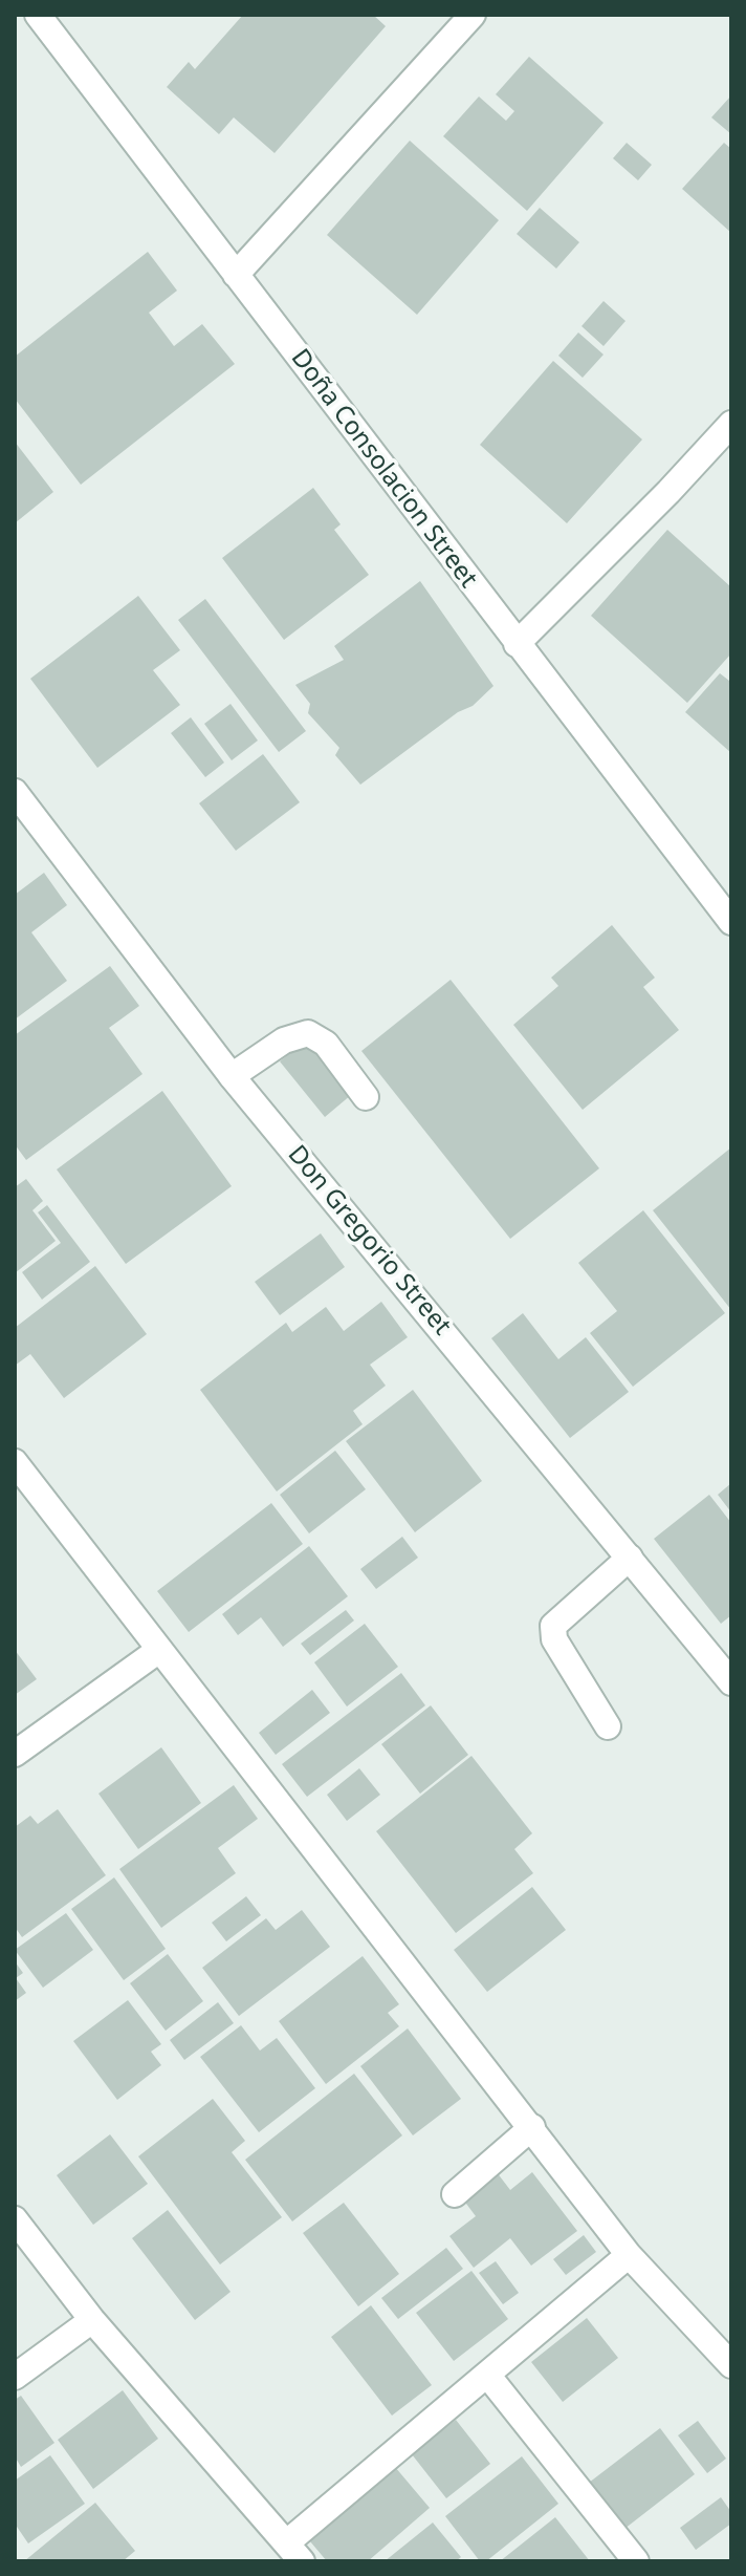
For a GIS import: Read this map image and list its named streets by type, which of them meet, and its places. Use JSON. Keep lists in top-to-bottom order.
{
  "streets": {
    "street": ["Doña Consolacion Street", "Don Gregorio Street"]
  }
}
